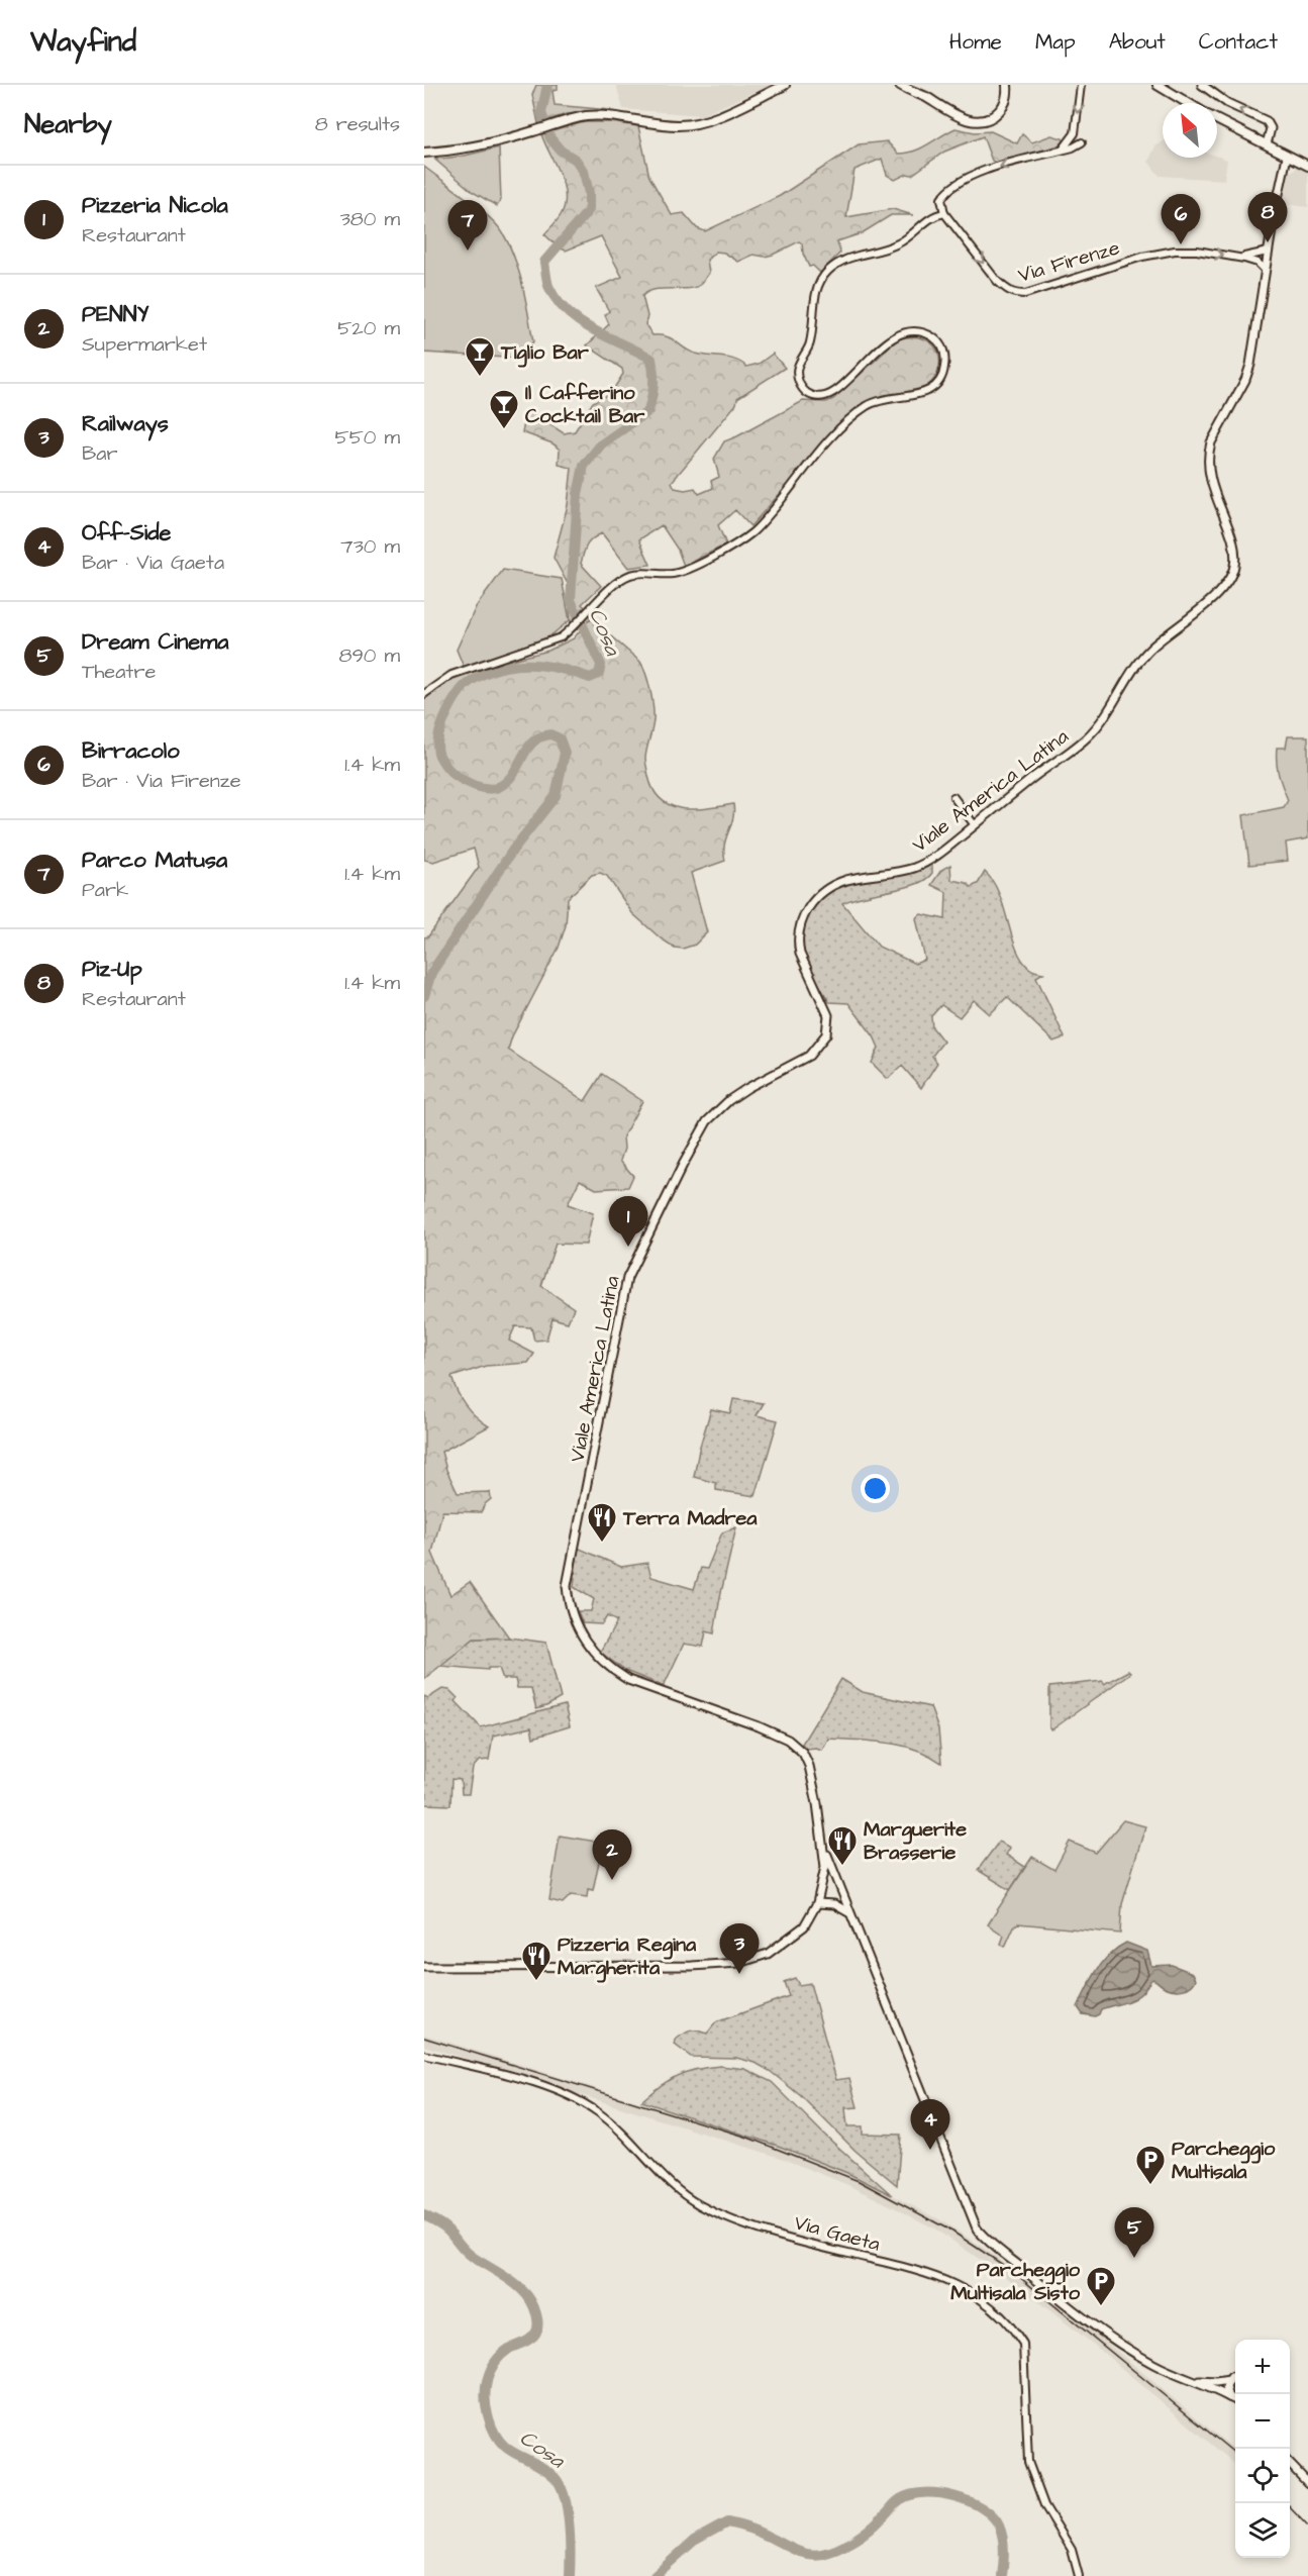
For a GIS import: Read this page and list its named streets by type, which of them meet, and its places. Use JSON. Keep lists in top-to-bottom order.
{
  "streets": {
    "main road": ["Viale America Latina"],
    "street": ["Via Firenze", "Via Gaeta"]
  },
  "one_way": ["Via Firenze"],
  "water": ["Cosa"],
  "places": {
    "bar": ["Tiglio Bar", "Il Cafferino Cocktail Bar"],
    "restaurant": ["Terra Madrea", "Marguerite Brasserie", "Pizzeria Regina Margherita"],
    "parking": ["Parcheggio Multisala", "Parcheggio Multisala Sisto"]
  },
  "north": "top left",
  "page": {
    "header": "Wayfind",
    "nav": [
      "Home",
      "Map",
      "About",
      "Contact"
    ],
    "heading": ["Nearby", "8 results"],
    "list": [
      {
        "mark": "1",
        "name": "Pizzeria Nicola",
        "note": "Restaurant",
        "value": "380 m"
      },
      {
        "mark": "2",
        "name": "PENNY",
        "note": "Supermarket",
        "value": "520 m"
      },
      {
        "mark": "3",
        "name": "Railways",
        "note": "Bar",
        "value": "550 m"
      },
      {
        "mark": "4",
        "name": "Off-Side",
        "note": "Bar · Via Gaeta",
        "value": "730 m"
      },
      {
        "mark": "5",
        "name": "Dream Cinema",
        "note": "Theatre",
        "value": "890 m"
      },
      {
        "mark": "6",
        "name": "Birracolo",
        "note": "Bar · Via Firenze",
        "value": "1.4 km"
      },
      {
        "mark": "7",
        "name": "Parco Matusa",
        "note": "Park",
        "value": "1.4 km"
      },
      {
        "mark": "8",
        "name": "Piz-Up",
        "note": "Restaurant",
        "value": "1.4 km"
      }
    ],
    "pins": [
      "8",
      "6",
      "7",
      "1",
      "2",
      "3",
      "4",
      "5"
    ],
    "map_buttons": ["+", "−"]
  }
}
